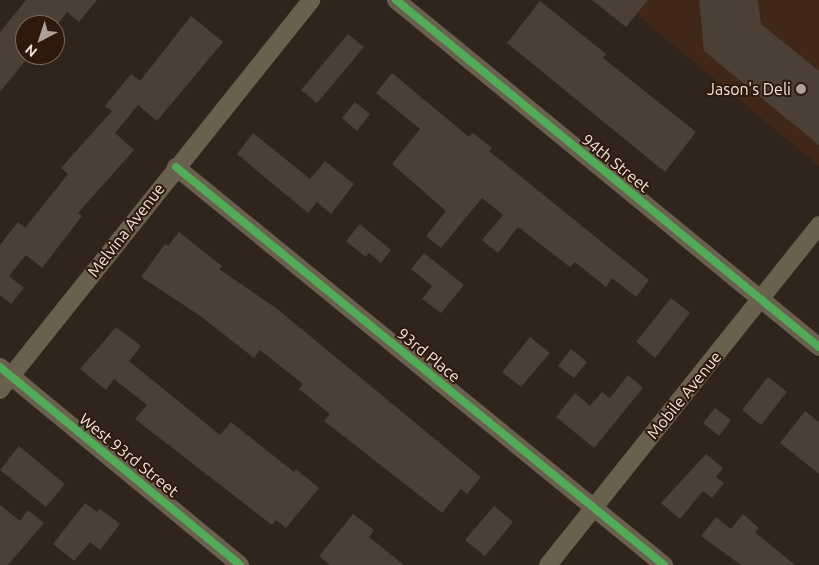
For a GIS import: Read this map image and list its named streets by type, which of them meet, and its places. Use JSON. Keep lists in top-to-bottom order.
{
  "streets": {
    "street": [
      "94th Street",
      "Melvina Avenue",
      "93rd Place",
      "Mobile Avenue",
      "West 93rd Street"
    ]
  },
  "crossings": [
    ["94th Street", "Mobile Avenue"],
    ["Melvina Avenue", "93rd Place"],
    ["Melvina Avenue", "West 93rd Street"],
    ["93rd Place", "Mobile Avenue"]
  ],
  "places": ["Jason's Deli"],
  "north": "bottom left"
}
